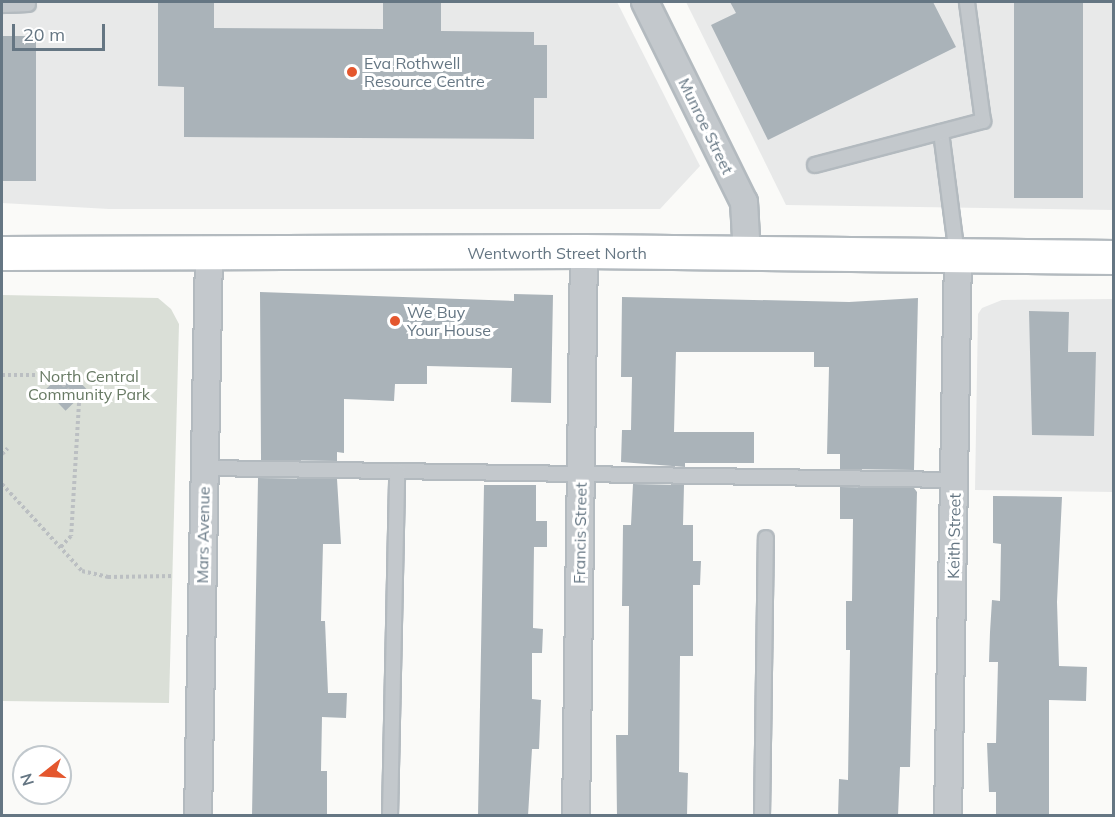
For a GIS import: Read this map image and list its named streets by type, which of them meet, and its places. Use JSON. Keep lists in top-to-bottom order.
{
  "streets": {
    "main road": ["Wentworth Street North"],
    "street": [
      "Munroe Street",
      "Francis Street",
      "Mars Avenue",
      "Keith Street"
    ]
  },
  "crossings": [
    ["Munroe Street", "Wentworth Street North"],
    ["Wentworth Street North", "Francis Street"],
    ["Wentworth Street North", "Mars Avenue"],
    ["Wentworth Street North", "Keith Street"]
  ],
  "parks": ["North Central Community Park"],
  "places": ["Eva Rothwell Resource Centre", "We Buy Your House"],
  "scale_bar": "20 m",
  "north": "left"
}
